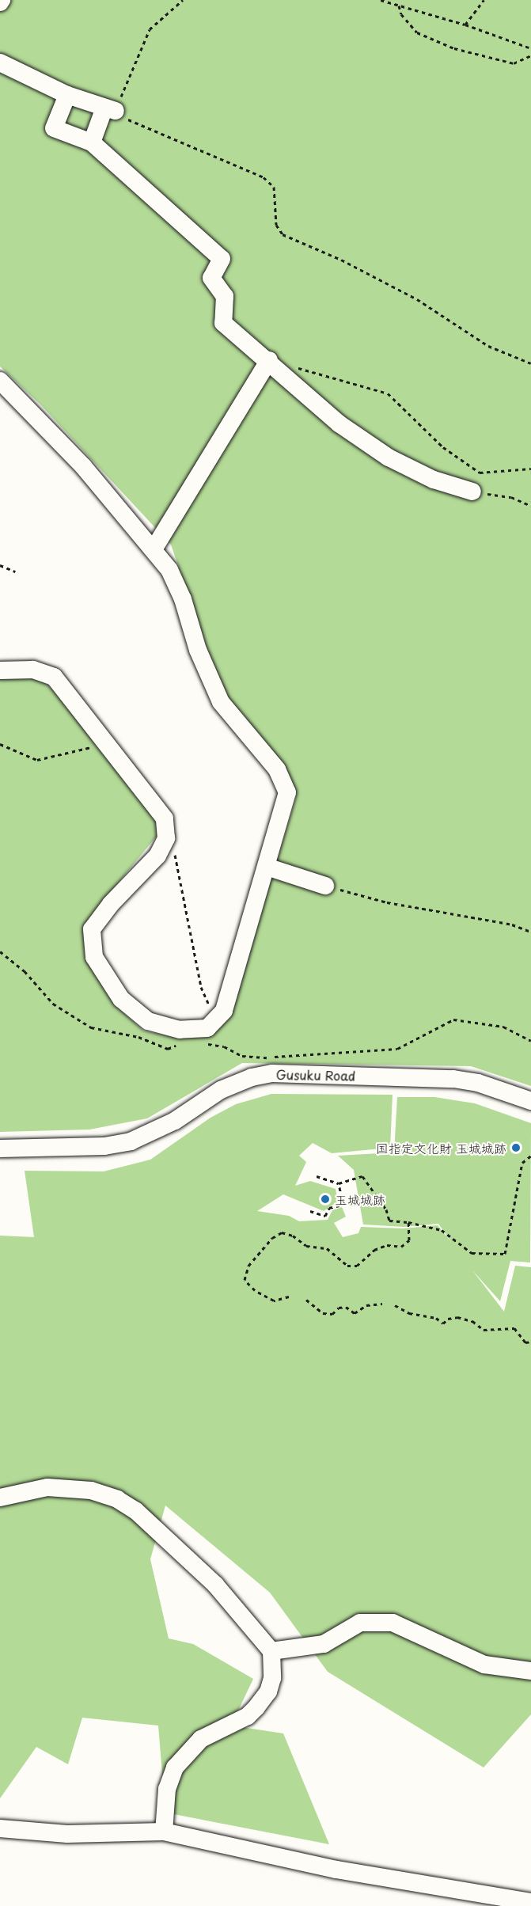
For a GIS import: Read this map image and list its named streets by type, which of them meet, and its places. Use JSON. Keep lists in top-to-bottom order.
{
  "streets": {
    "street": ["Gusuku Road"]
  },
  "places": ["国指定文化財 玉城城跡", "玉城城跡"]
}
